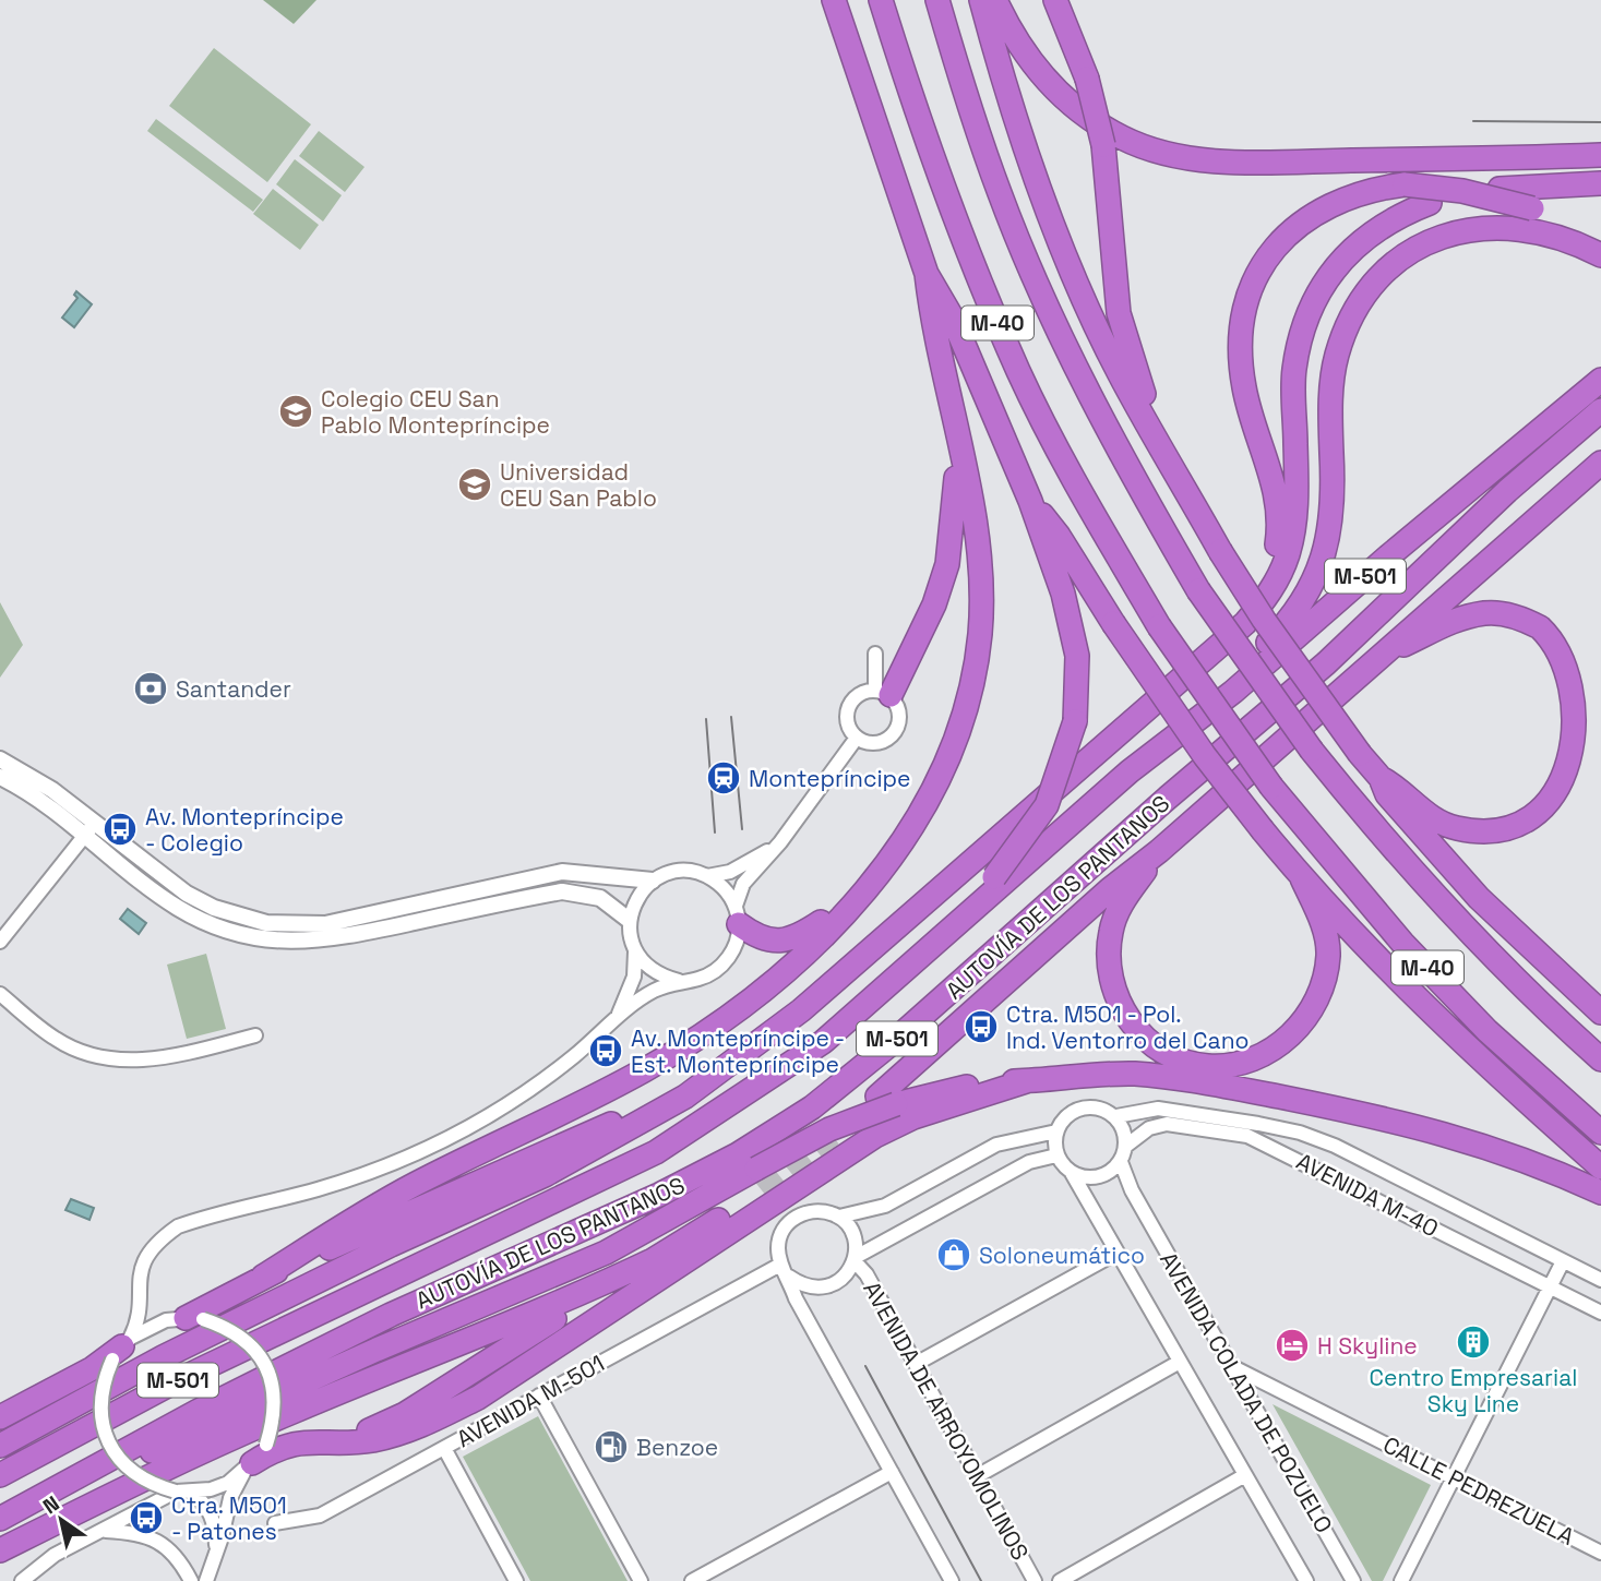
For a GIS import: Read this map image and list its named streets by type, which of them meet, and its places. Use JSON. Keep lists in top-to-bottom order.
{
  "streets": {
    "highway": ["M-40", "M-501", "AUTOVÍA DE LOS PANTANOS"],
    "street": [
      "AVENIDA M-40",
      "AVENIDA COLADA DE POZUELO",
      "AVENIDA M-501",
      "AVENIDA DE ARROYOMOLINOS",
      "CALLE PEDREZUELA"
    ]
  },
  "crossings": [
    ["AVENIDA M-40", "AVENIDA COLADA DE POZUELO"],
    ["AVENIDA COLADA DE POZUELO", "CALLE PEDREZUELA"],
    ["AVENIDA M-501", "AVENIDA DE ARROYOMOLINOS"]
  ],
  "places": {
    "school or university": ["Colegio CEU San Pablo Montepríncipe", "Universidad CEU San Pablo"],
    "bank": ["Santander"],
    "station": ["Montepríncipe"],
    "bus stop": [
      "Av. Montepríncipe - Colegio",
      "Ctra. M501 - Pol. Ind. Ventorro del Cano",
      "Av. Montepríncipe - Est. Montepríncipe",
      "Ctra. M501 - Patones"
    ],
    "shop": ["Soloneumático"],
    "building": ["Centro Empresarial Sky Line"],
    "hotel": ["H Skyline"],
    "fuel station": ["Benzoe"]
  },
  "north": "top left"
}
